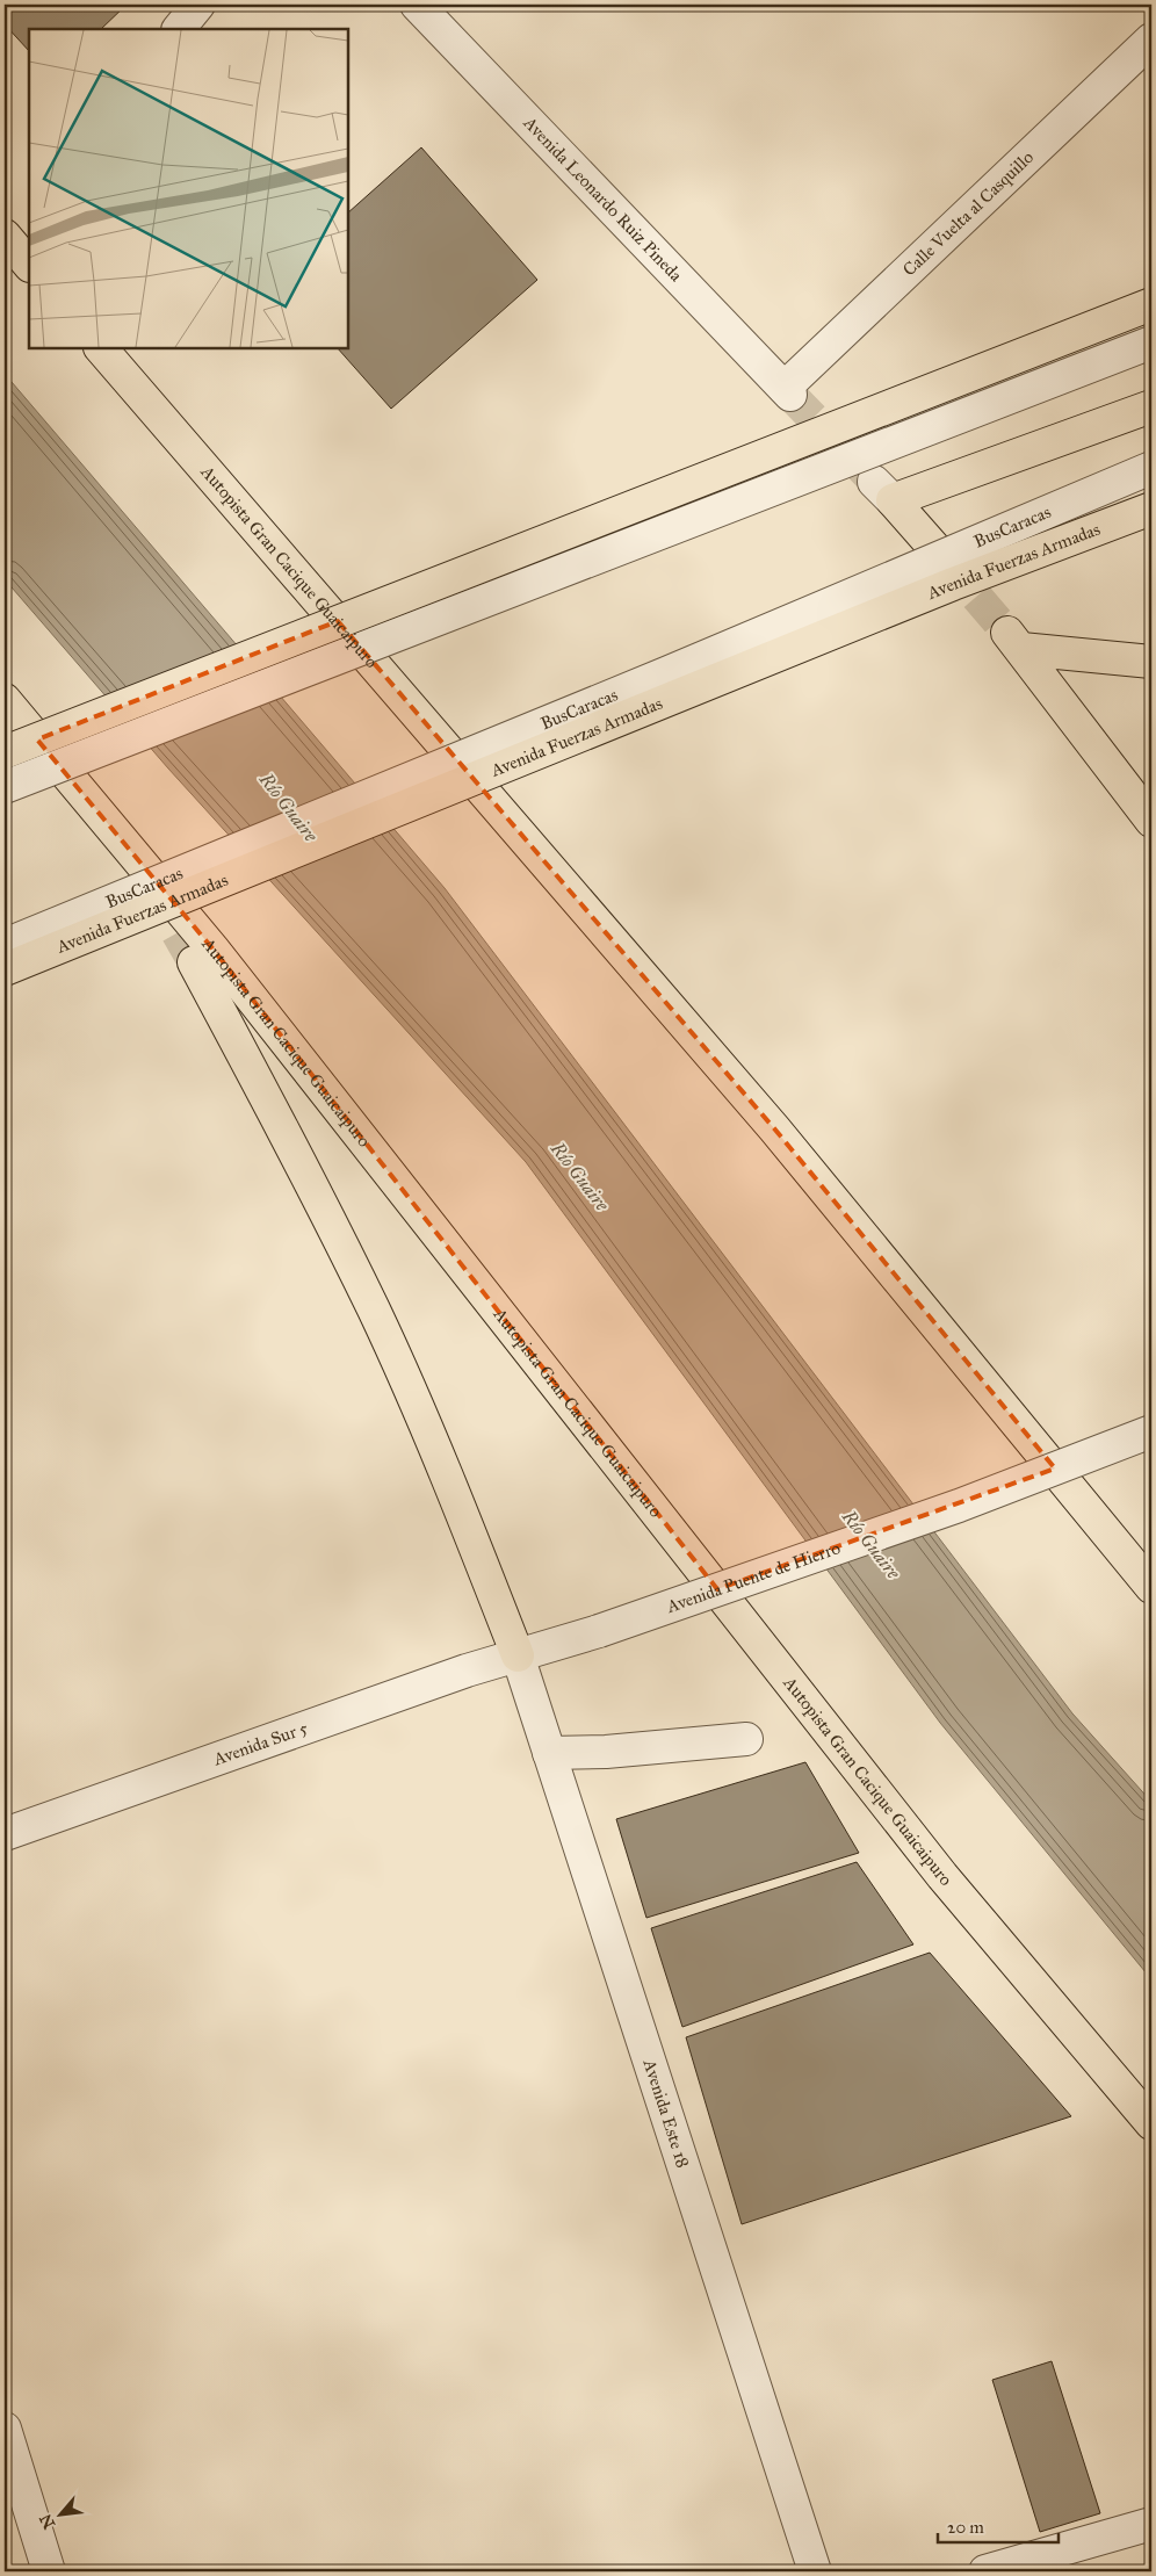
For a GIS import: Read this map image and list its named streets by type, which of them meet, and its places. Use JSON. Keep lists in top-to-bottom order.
{
  "streets": {
    "main road": ["Avenida Fuerzas Armadas", "Autopista Gran Cacique Guaicaipuro"],
    "street": [
      "Avenida Leonardo Ruiz Pineda",
      "Calle Vuelta al Casquillo",
      "BusCaracas",
      "Avenida Puente de Hierro",
      "Avenida Sur 5",
      "Avenida Este 18"
    ]
  },
  "crossings": [
    ["Avenida Leonardo Ruiz Pineda", "Calle Vuelta al Casquillo"],
    ["Avenida Puente de Hierro", "Avenida Sur 5"],
    ["Avenida Puente de Hierro", "Avenida Este 18"],
    ["Avenida Sur 5", "Avenida Este 18"]
  ],
  "water": ["Río Guaire"],
  "scale_bar": "20 m",
  "north": "bottom left"
}
